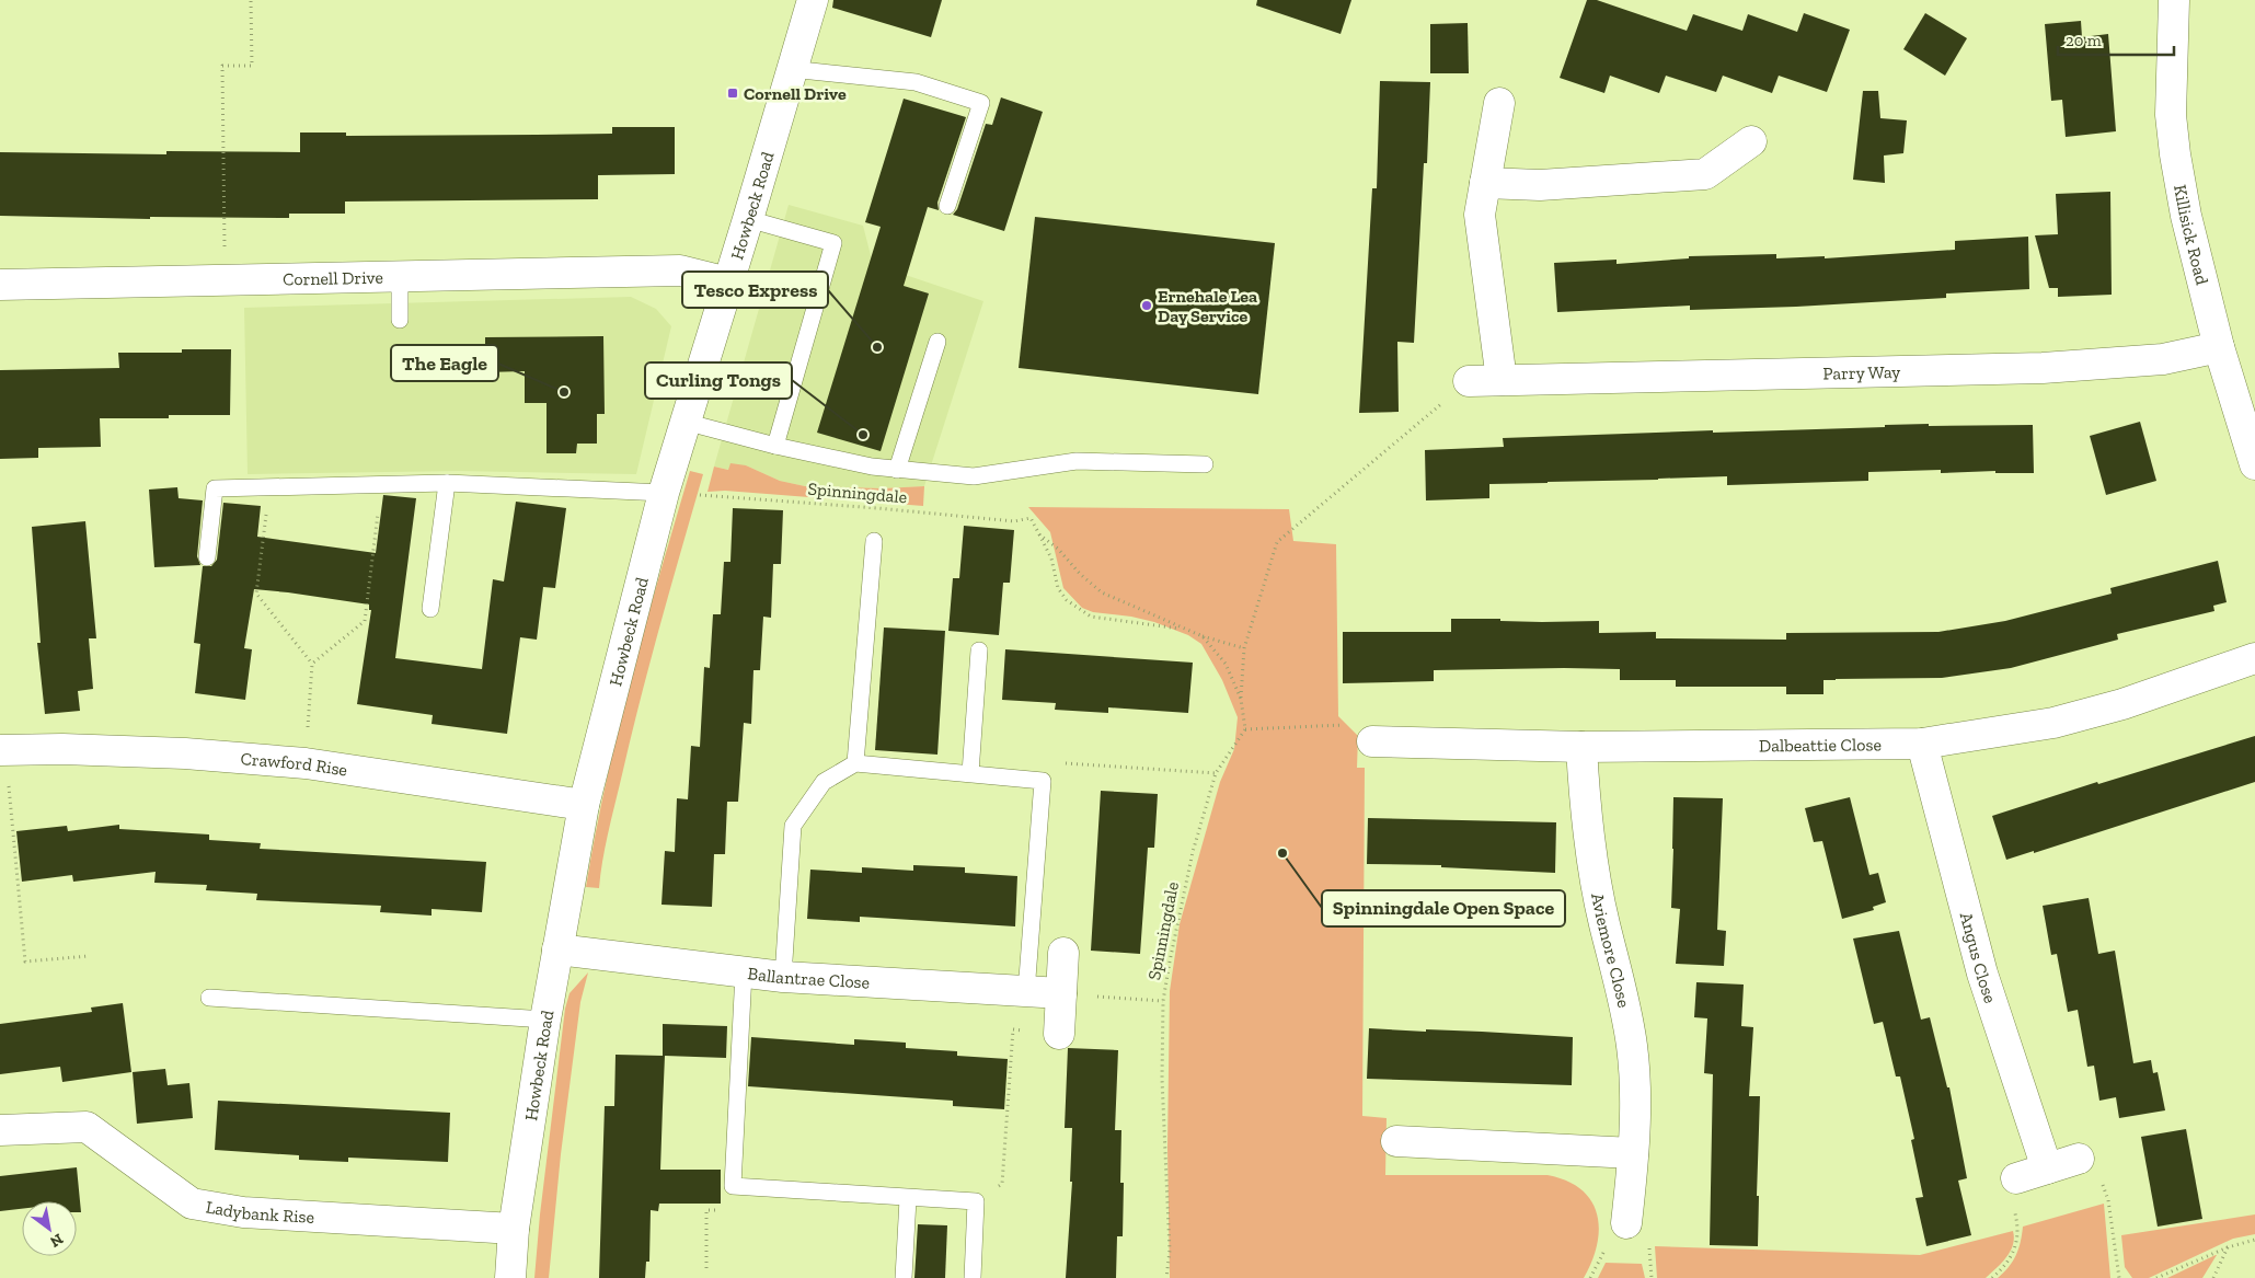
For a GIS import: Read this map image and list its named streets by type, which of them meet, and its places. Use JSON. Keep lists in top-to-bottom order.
{
  "streets": {
    "street": [
      "Howbeck Road",
      "Killisick Road",
      "Cornell Drive",
      "Parry Way",
      "Dalbeattie Close",
      "Crawford Rise",
      "Aviemore Close",
      "Angus Close",
      "Ballantrae Close",
      "Ladybank Rise"
    ],
    "path": ["Spinningdale"]
  },
  "crossings": [
    ["Howbeck Road", "Cornell Drive"],
    ["Howbeck Road", "Spinningdale"],
    ["Howbeck Road", "Crawford Rise"],
    ["Howbeck Road", "Ballantrae Close"],
    ["Howbeck Road", "Ladybank Rise"],
    ["Killisick Road", "Parry Way"],
    ["Dalbeattie Close", "Aviemore Close"],
    ["Dalbeattie Close", "Angus Close"]
  ],
  "places": {
    "transit": ["Cornell Drive"],
    "other": [
      "Ernehale Lea Day Service",
      "Tesco Express",
      "The Eagle",
      "Curling Tongs",
      "Spinningdale Open Space"
    ]
  },
  "scale_bar": "20 m",
  "north": "bottom right"
}
